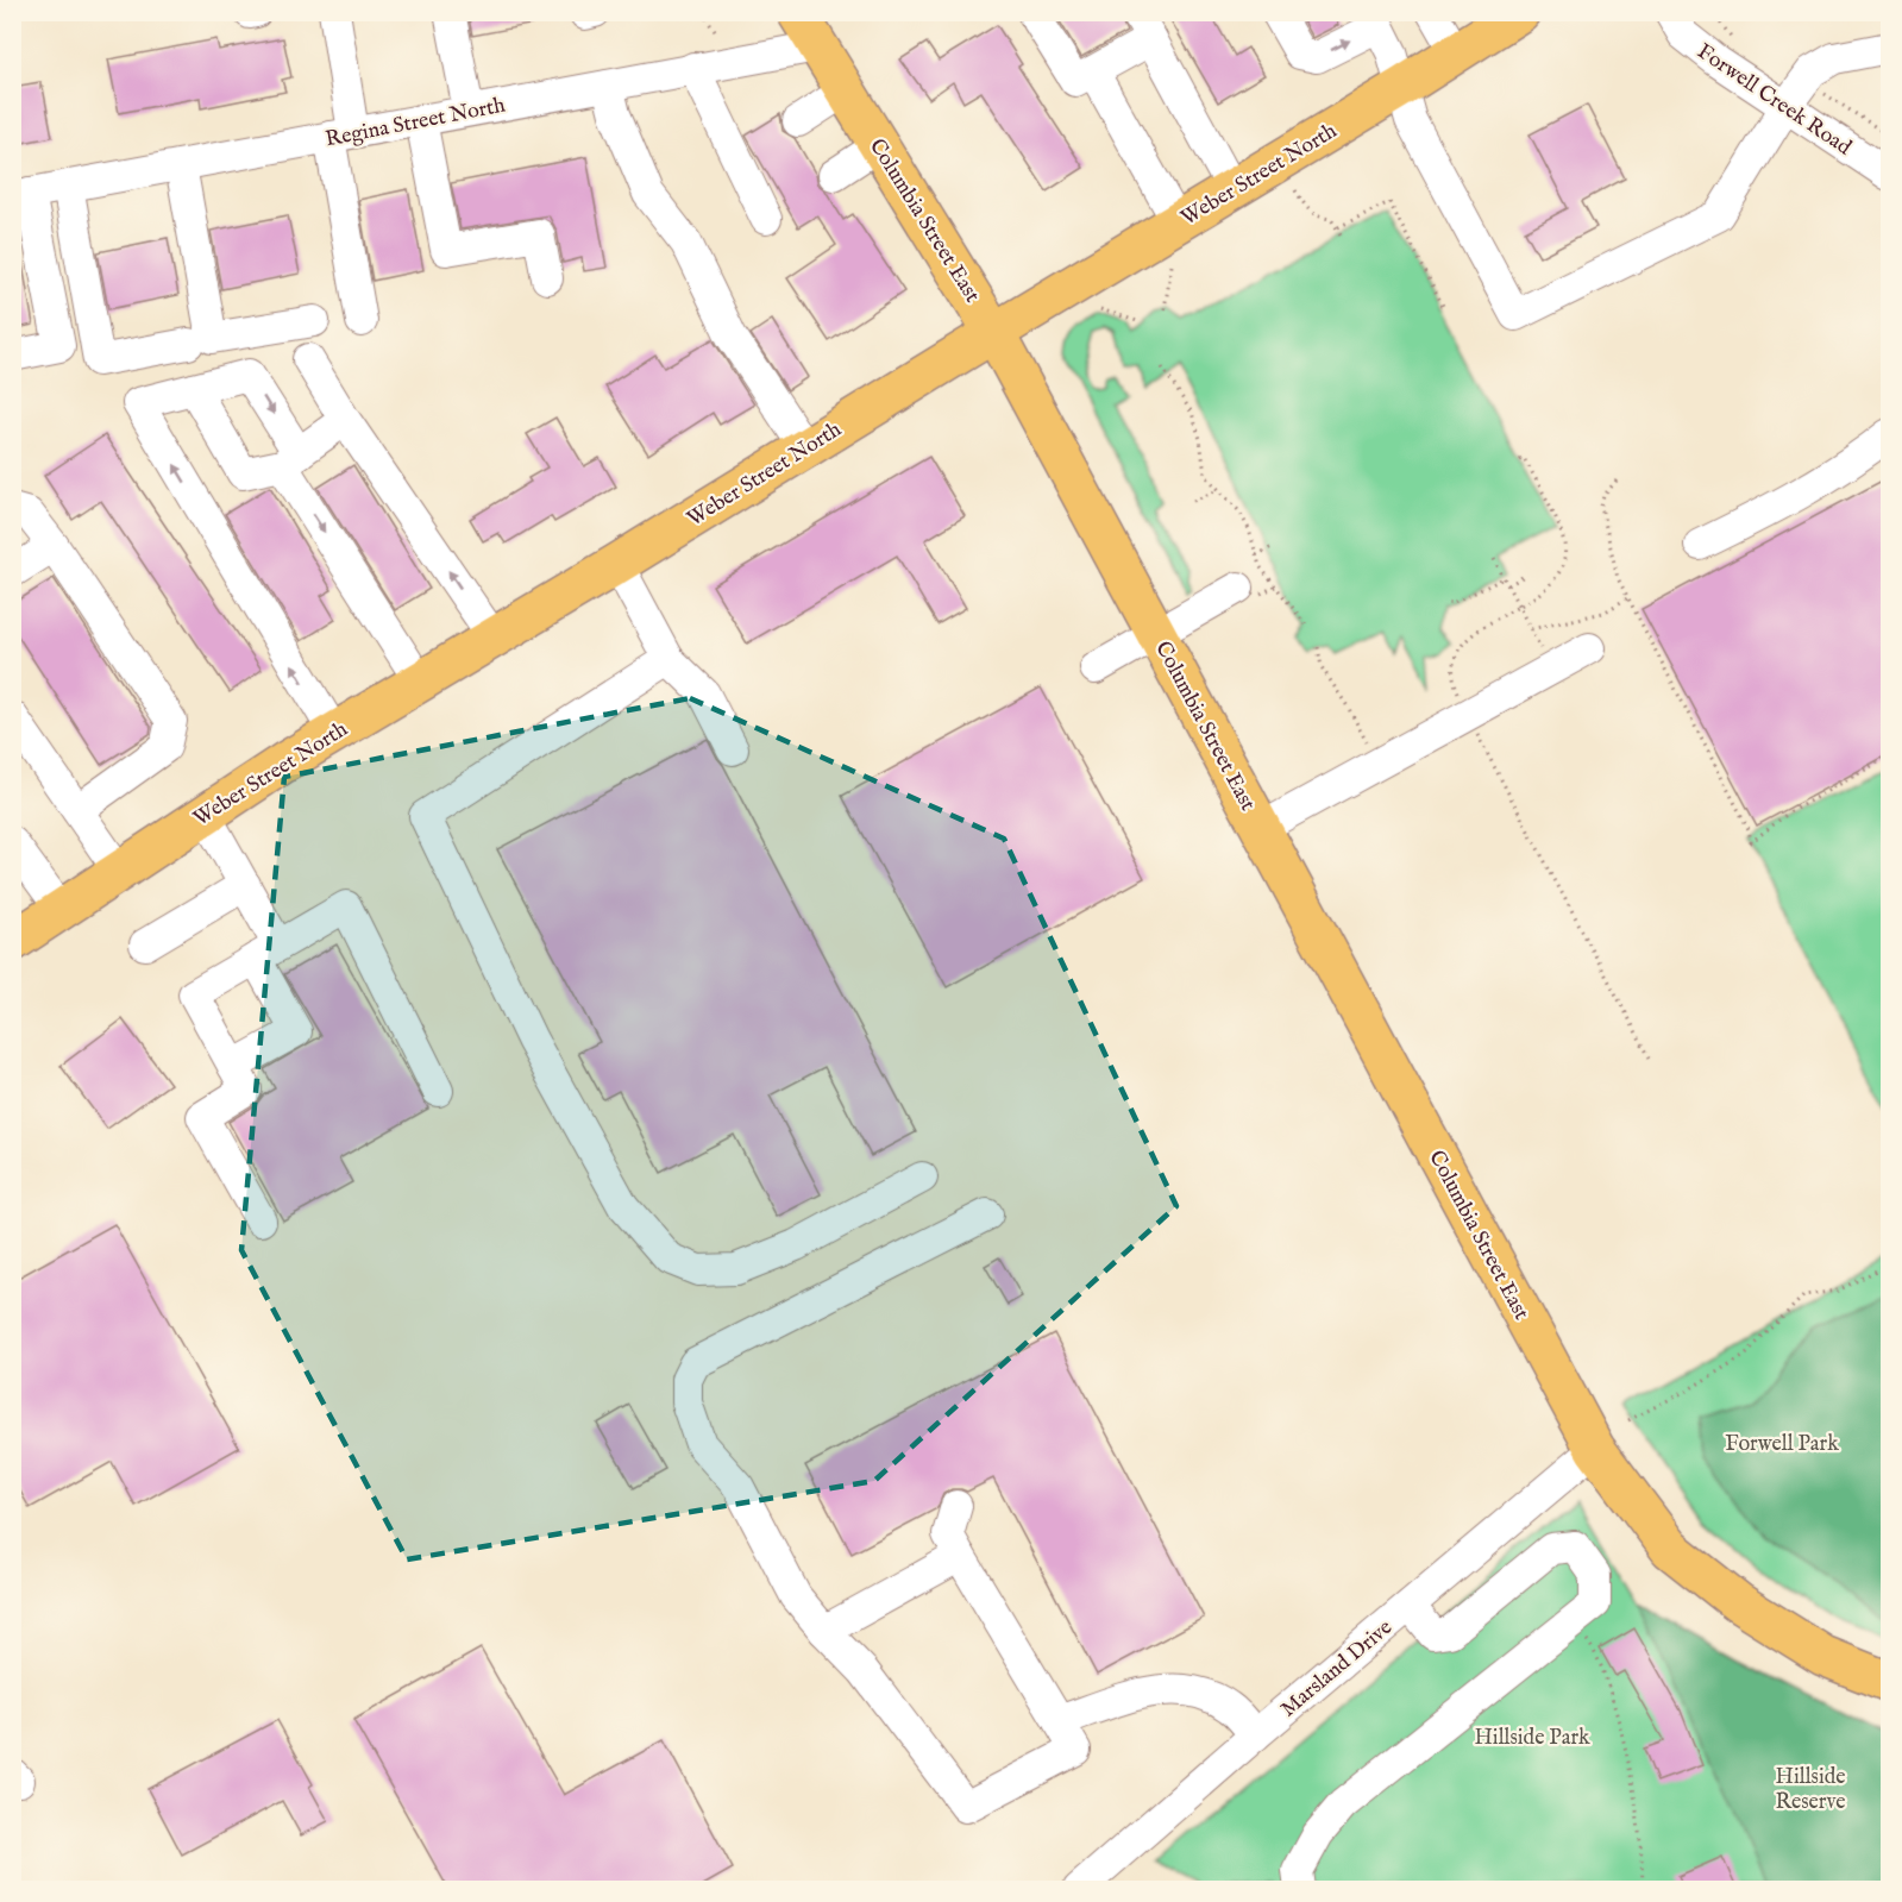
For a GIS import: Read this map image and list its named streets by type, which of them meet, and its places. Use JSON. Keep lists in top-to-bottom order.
{
  "streets": {
    "main road": ["Weber Street North", "Columbia Street East"],
    "street": ["Forwell Creek Road", "Regina Street North", "Marsland Drive"]
  },
  "crossings": [
    ["Regina Street North", "Columbia Street East"],
    ["Weber Street North", "Columbia Street East"],
    ["Columbia Street East", "Marsland Drive"]
  ],
  "parks": ["Forwell Park", "Hillside Park", "Hillside Reserve"]
}
